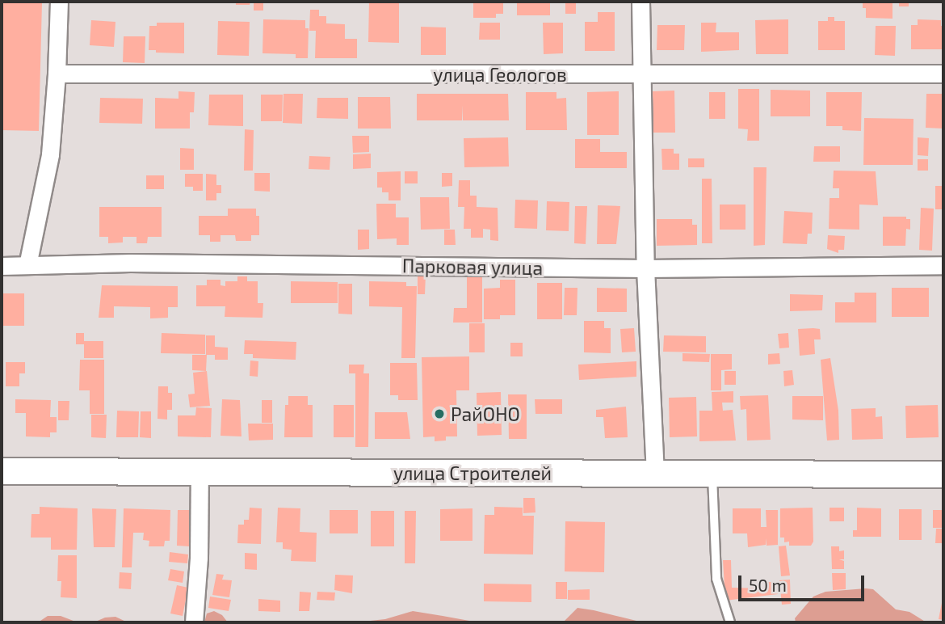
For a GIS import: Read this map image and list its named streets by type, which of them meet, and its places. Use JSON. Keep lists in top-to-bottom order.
{
  "streets": {
    "main road": ["улица Строителей"],
    "street": ["улица Геологов", "Парковая улица"]
  },
  "places": ["РайОНО"],
  "scale_bar": "50 m"
}
